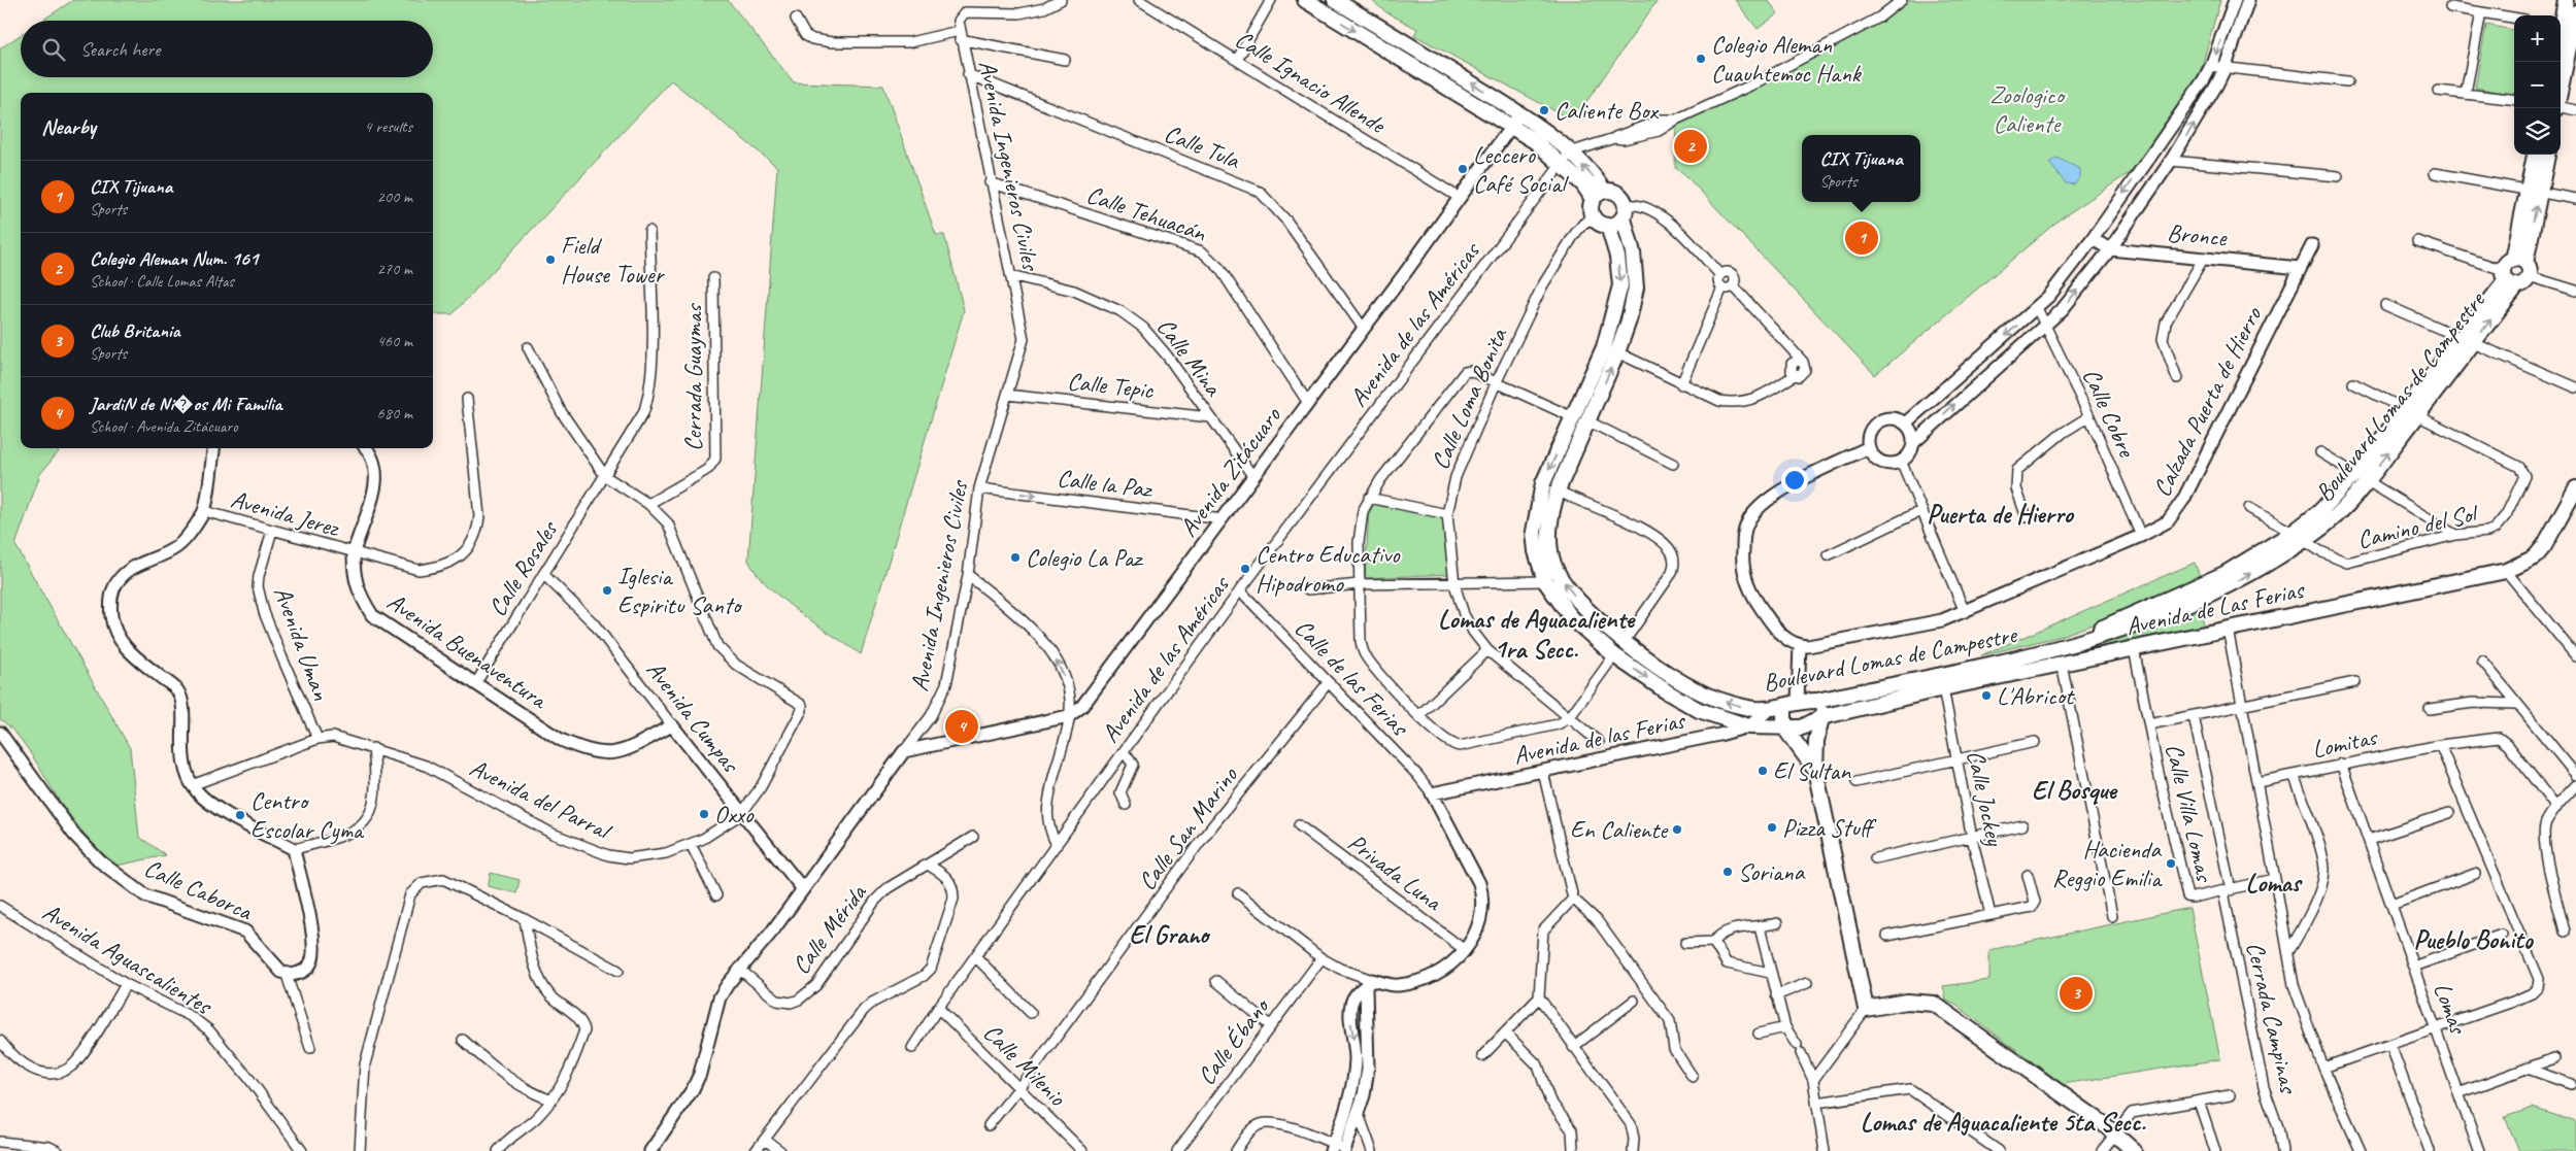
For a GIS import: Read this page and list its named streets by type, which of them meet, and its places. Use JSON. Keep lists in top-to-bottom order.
{
  "streets": {
    "main road": ["Boulevard Lomas de Campestre", "Avenida de Las Ferias"],
    "street": [
      "Calle Ignacio Allende",
      "Calle Tula",
      "Avenida Ingenieros Civiles",
      "Calle Tehuacán",
      "Bronce",
      "Avenida de las Américas",
      "Calle Mina",
      "Cerrada Guaymas",
      "Calle Tepic",
      "Calle Loma Bonita",
      "Calzada Puerta de Hierro",
      "Calle Cobre",
      "Avenida Zitácuaro",
      "Calle la Paz",
      "Avenida Jerez",
      "Camino del Sol",
      "Calle Rosales",
      "Avenida Uman",
      "Avenida Buenaventura",
      "Calle de las Ferias",
      "Avenida Cumpas",
      "Avenida de las Ferias",
      "Lomitas",
      "Calle Jockey",
      "Avenida del Parral",
      "Calle Villa Lomas",
      "Calle San Marino",
      "Privada Luna",
      "Calle Caborca",
      "Calle Mérida",
      "Avenida Aguascalientes",
      "Lomas",
      "Cerrada Campinas",
      "Calle Ébano",
      "Calle Milenio"
    ]
  },
  "crossings": [
    ["Calle Ignacio Allende", "Avenida Zitácuaro"],
    ["Calle Tula", "Avenida Ingenieros Civiles"],
    ["Calle Tula", "Avenida Zitácuaro"],
    ["Avenida Ingenieros Civiles", "Calle Tehuacán"],
    ["Avenida Ingenieros Civiles", "Calle Mina"],
    ["Avenida Ingenieros Civiles", "Calle Tepic"],
    ["Avenida Ingenieros Civiles", "Calle la Paz"],
    ["Avenida Ingenieros Civiles", "Avenida Cumpas"],
    ["Avenida Ingenieros Civiles", "Calle Mérida"],
    ["Calle Tehuacán", "Avenida Zitácuaro"],
    ["Bronce", "Calzada Puerta de Hierro"],
    ["Avenida de las Américas", "Calle de las Ferias"],
    ["Avenida de las Américas", "Calle Milenio"],
    ["Calle Mina", "Calle Tepic"],
    ["Calle Mina", "Avenida Zitácuaro"],
    ["Cerrada Guaymas", "Avenida del Parral"],
    ["Boulevard Lomas de Campestre", "Calle Loma Bonita"],
    ["Boulevard Lomas de Campestre", "Camino del Sol"],
    ["Boulevard Lomas de Campestre", "Avenida de Las Ferias"],
    ["Boulevard Lomas de Campestre", "Avenida de las Ferias"],
    ["Calzada Puerta de Hierro", "Calle Cobre"],
    ["Avenida Zitácuaro", "Calle la Paz"],
    ["Avenida Jerez", "Avenida Uman"],
    ["Avenida Jerez", "Avenida Buenaventura"],
    ["Calle Rosales", "Avenida Buenaventura"],
    ["Calle Rosales", "Avenida Cumpas"],
    ["Calle Rosales", "Avenida del Parral"],
    ["Avenida de Las Ferias", "Calle Jockey"],
    ["Avenida de Las Ferias", "Calle Villa Lomas"],
    ["Avenida Uman", "Avenida del Parral"],
    ["Avenida Buenaventura", "Avenida Cumpas"],
    ["Calle de las Ferias", "Avenida de las Ferias"],
    ["Calle de las Ferias", "Calle San Marino"],
    ["Avenida Cumpas", "Avenida del Parral"],
    ["Lomitas", "Lomas"],
    ["Calle Villa Lomas", "Cerrada Campinas"],
    ["Calle San Marino", "Calle Milenio"]
  ],
  "one_way": ["Calle la Paz"],
  "districts": [
    "Puerta de Hierro",
    "Lomas de Aguacaliente 1ra Secc.",
    "El Bosque",
    "Lomas",
    "El Grano",
    "Pueblo Bonito",
    "Lomas de Aguacaliente 5ta Secc."
  ],
  "parks": ["Zoologico Caliente"],
  "places": [
    "Colegio Aleman Cuauhtemoc Hank",
    "Caliente Box",
    "Leccero Café Social",
    "Field House Tower",
    "Colegio La Paz",
    "Centro Educativo Hipodromo",
    "Iglesia Espiritu Santo",
    "L'Abricot",
    "El Sultan",
    "Oxxo",
    "Centro Escolar Cyma",
    "Pizza Stuff",
    "En Caliente",
    "Hacienda Reggio Emilia",
    "Soriana"
  ],
  "page": {
    "map_buttons": ["+", "−"],
    "search": "Search here",
    "heading": ["Nearby", "4 results"],
    "pins": [
      "2",
      "1",
      "4",
      "3"
    ],
    "popup": ["CIX Tijuana", "Sports"],
    "list": [
      {
        "mark": "1",
        "name": "CIX Tijuana",
        "note": "Sports",
        "value": "200 m"
      },
      {
        "mark": "2",
        "name": "Colegio Aleman Num. 161",
        "note": "School · Calle Lomas Altas",
        "value": "270 m"
      },
      {
        "mark": "3",
        "name": "Club Britania",
        "note": "Sports",
        "value": "460 m"
      },
      {
        "mark": "4",
        "name": "JardiN de Ni�os Mi Familia",
        "note": "School · Avenida Zitácuaro",
        "value": "680 m"
      }
    ]
  }
}
